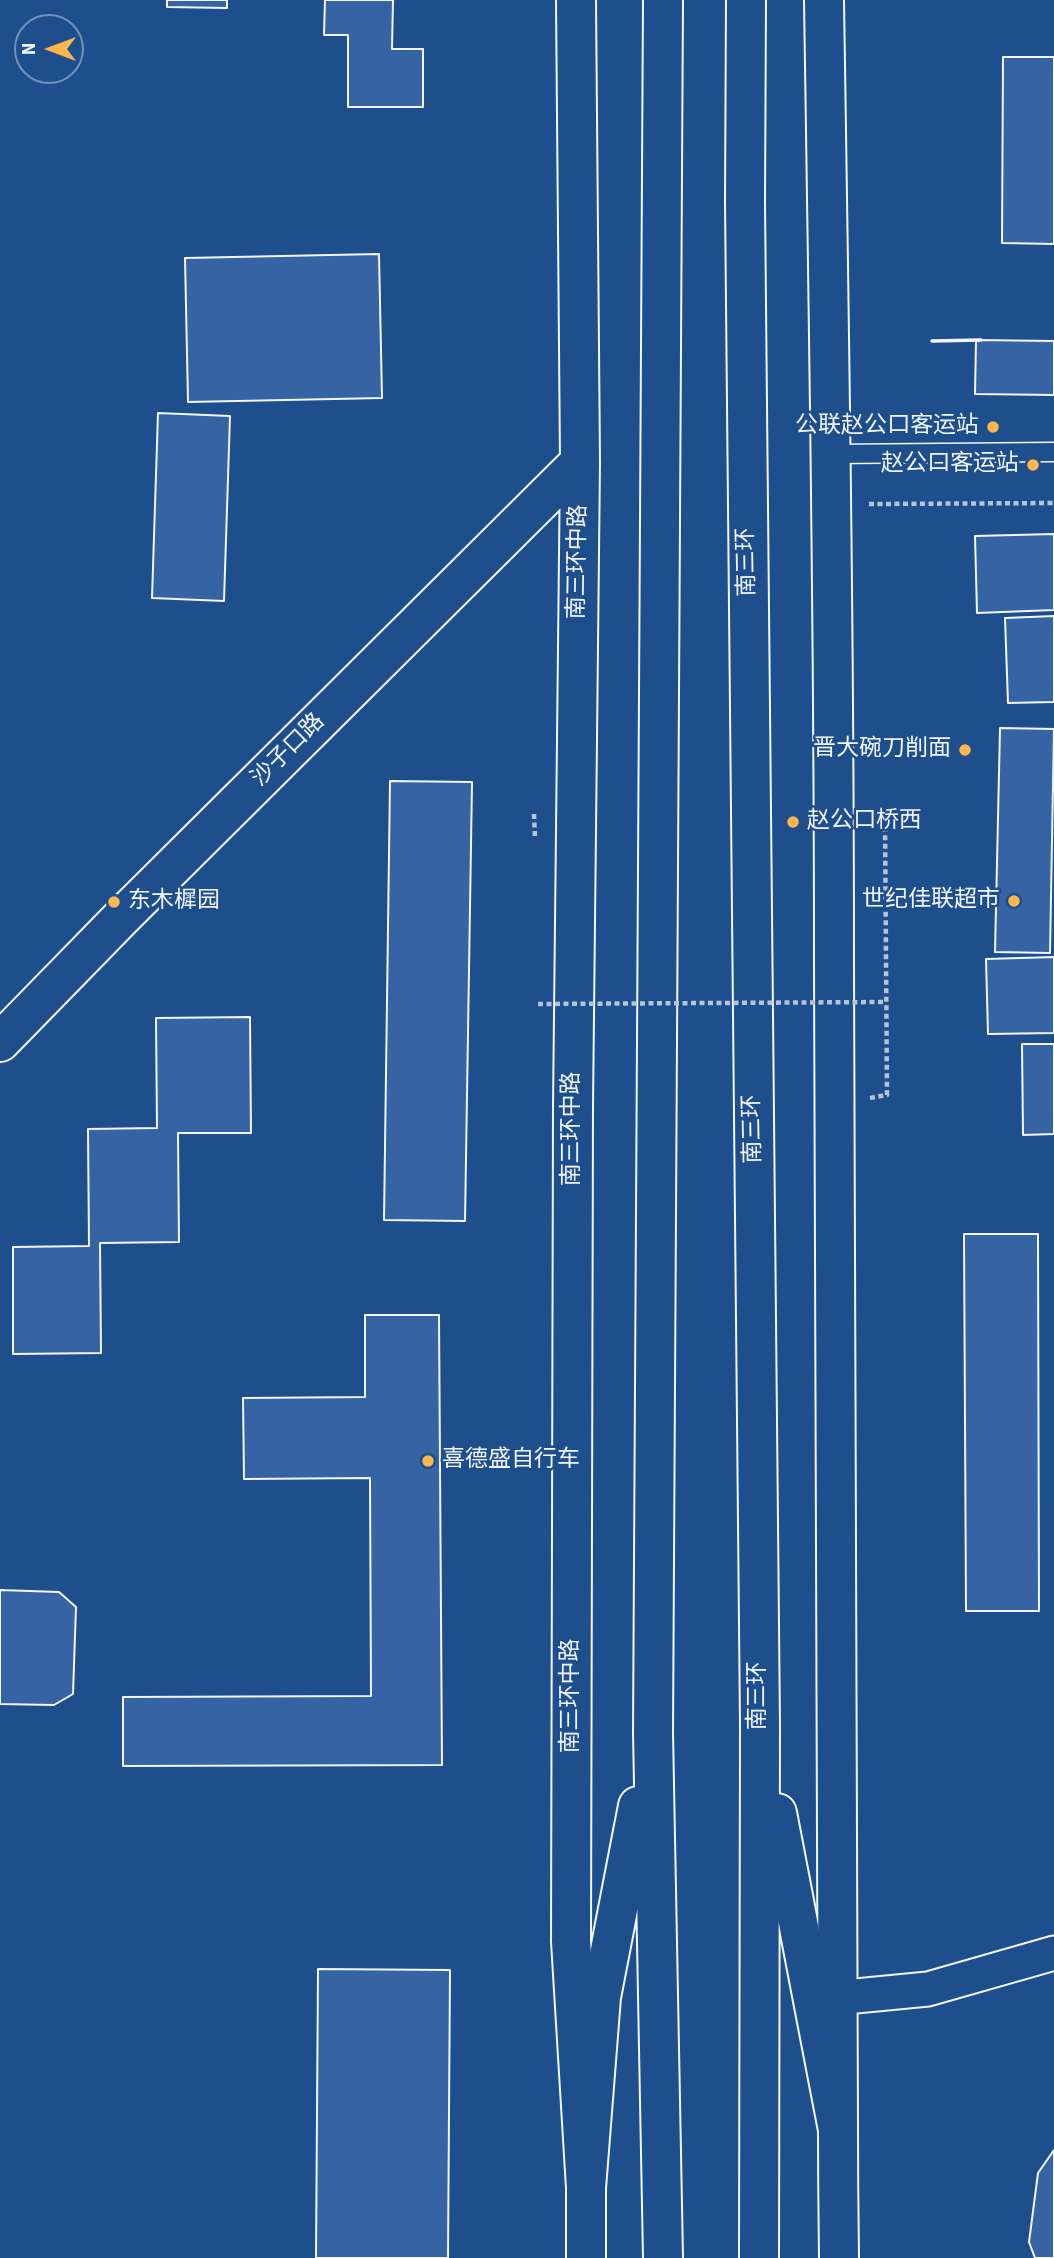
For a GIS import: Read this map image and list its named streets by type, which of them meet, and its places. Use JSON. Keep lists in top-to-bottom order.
{
  "streets": {
    "main road": ["南三环中路", "南三环", "沙子口路"]
  },
  "crossings": [
    ["南三环中路", "沙子口路"]
  ],
  "places": [
    "公联赵公口客运站",
    "赵公口客运站",
    "晋大碗刀削面",
    "赵公口桥西",
    "世纪佳联超市",
    "东木樨园",
    "喜德盛自行车"
  ],
  "north": "left"
}
